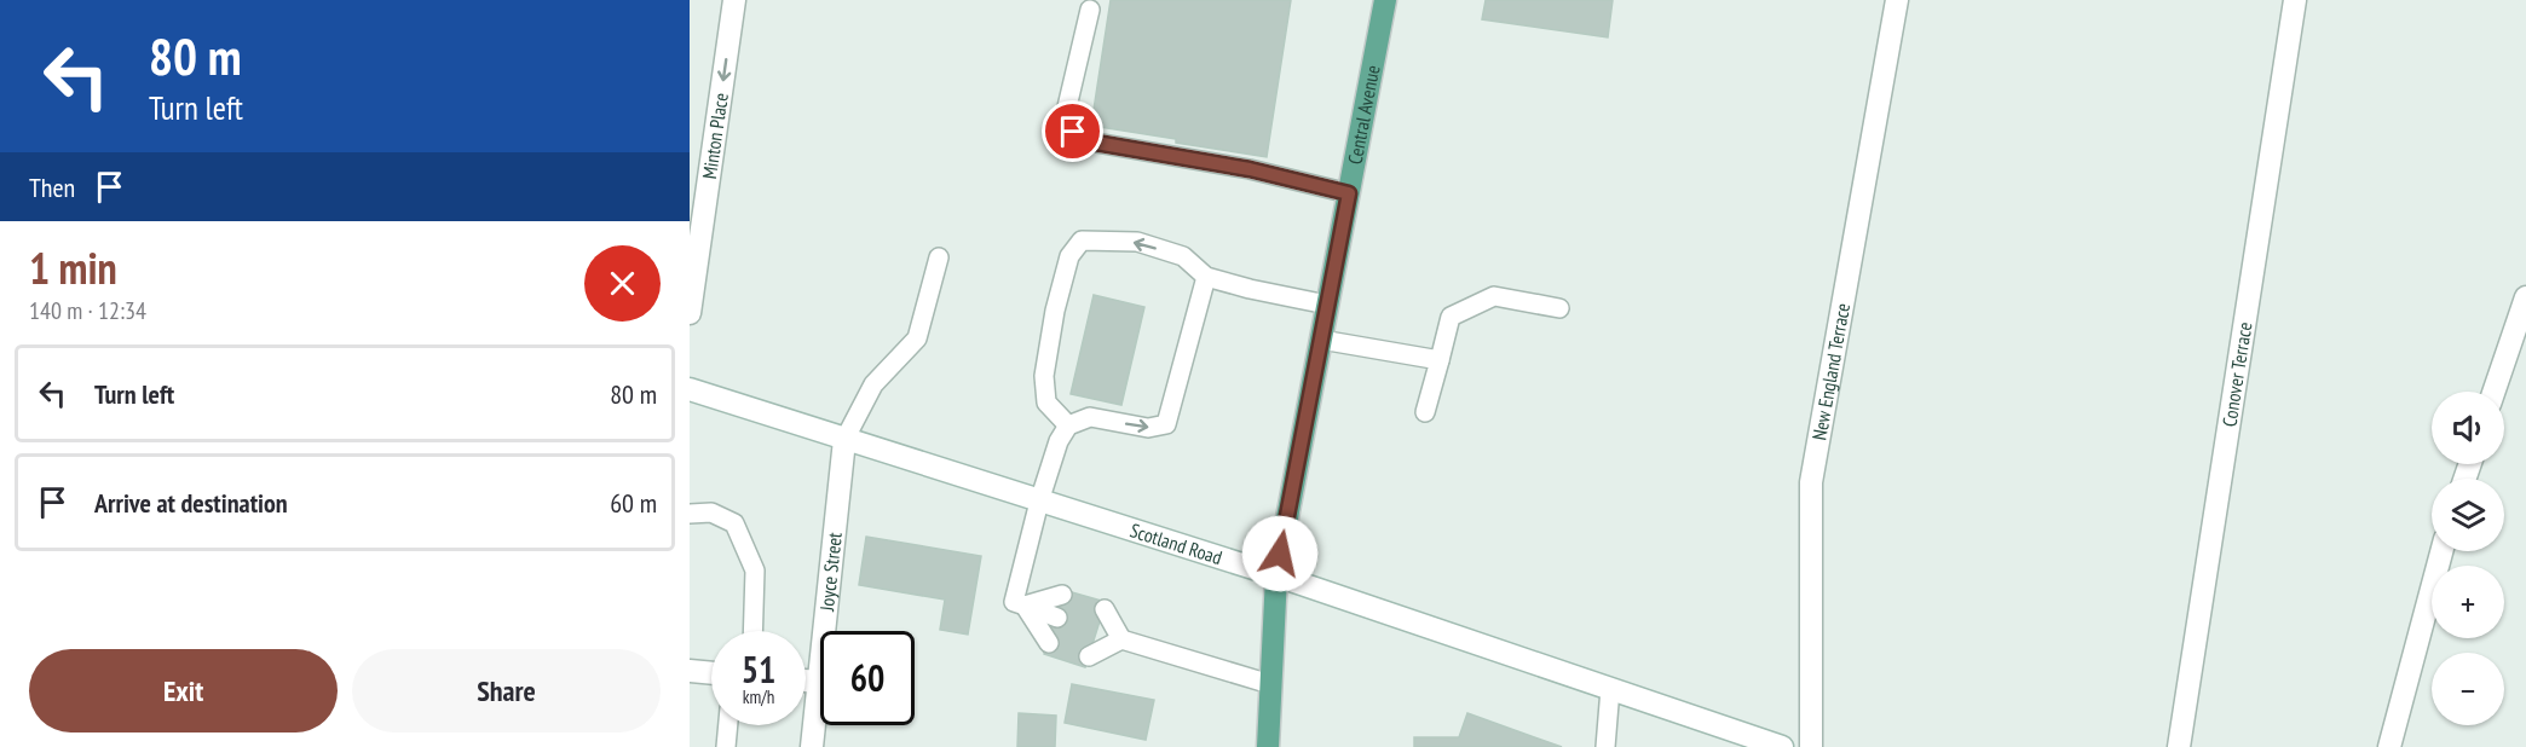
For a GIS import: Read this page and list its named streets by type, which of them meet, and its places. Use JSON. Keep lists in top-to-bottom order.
{
  "streets": {
    "main road": ["Central Avenue"],
    "street": [
      "Minton Place",
      "New England Terrace",
      "Conover Terrace",
      "Scotland Road",
      "Joyce Street"
    ]
  },
  "crossings": [
    ["Central Avenue", "Scotland Road"],
    ["Scotland Road", "Joyce Street"]
  ],
  "one_way": ["Minton Place"],
  "page": {
    "turn": ["80 m", "Turn left"],
    "then": "Then",
    "heading": ["1 min", "140 m · 12:34"],
    "list": [
      {
        "name": "Turn left",
        "value": "80 m"
      },
      {
        "name": "Arrive at destination",
        "value": "60 m"
      }
    ],
    "map_buttons": ["+", "−"],
    "speed": "51 km/h",
    "limit": "60",
    "buttons": ["Exit", "Share"]
  }
}
